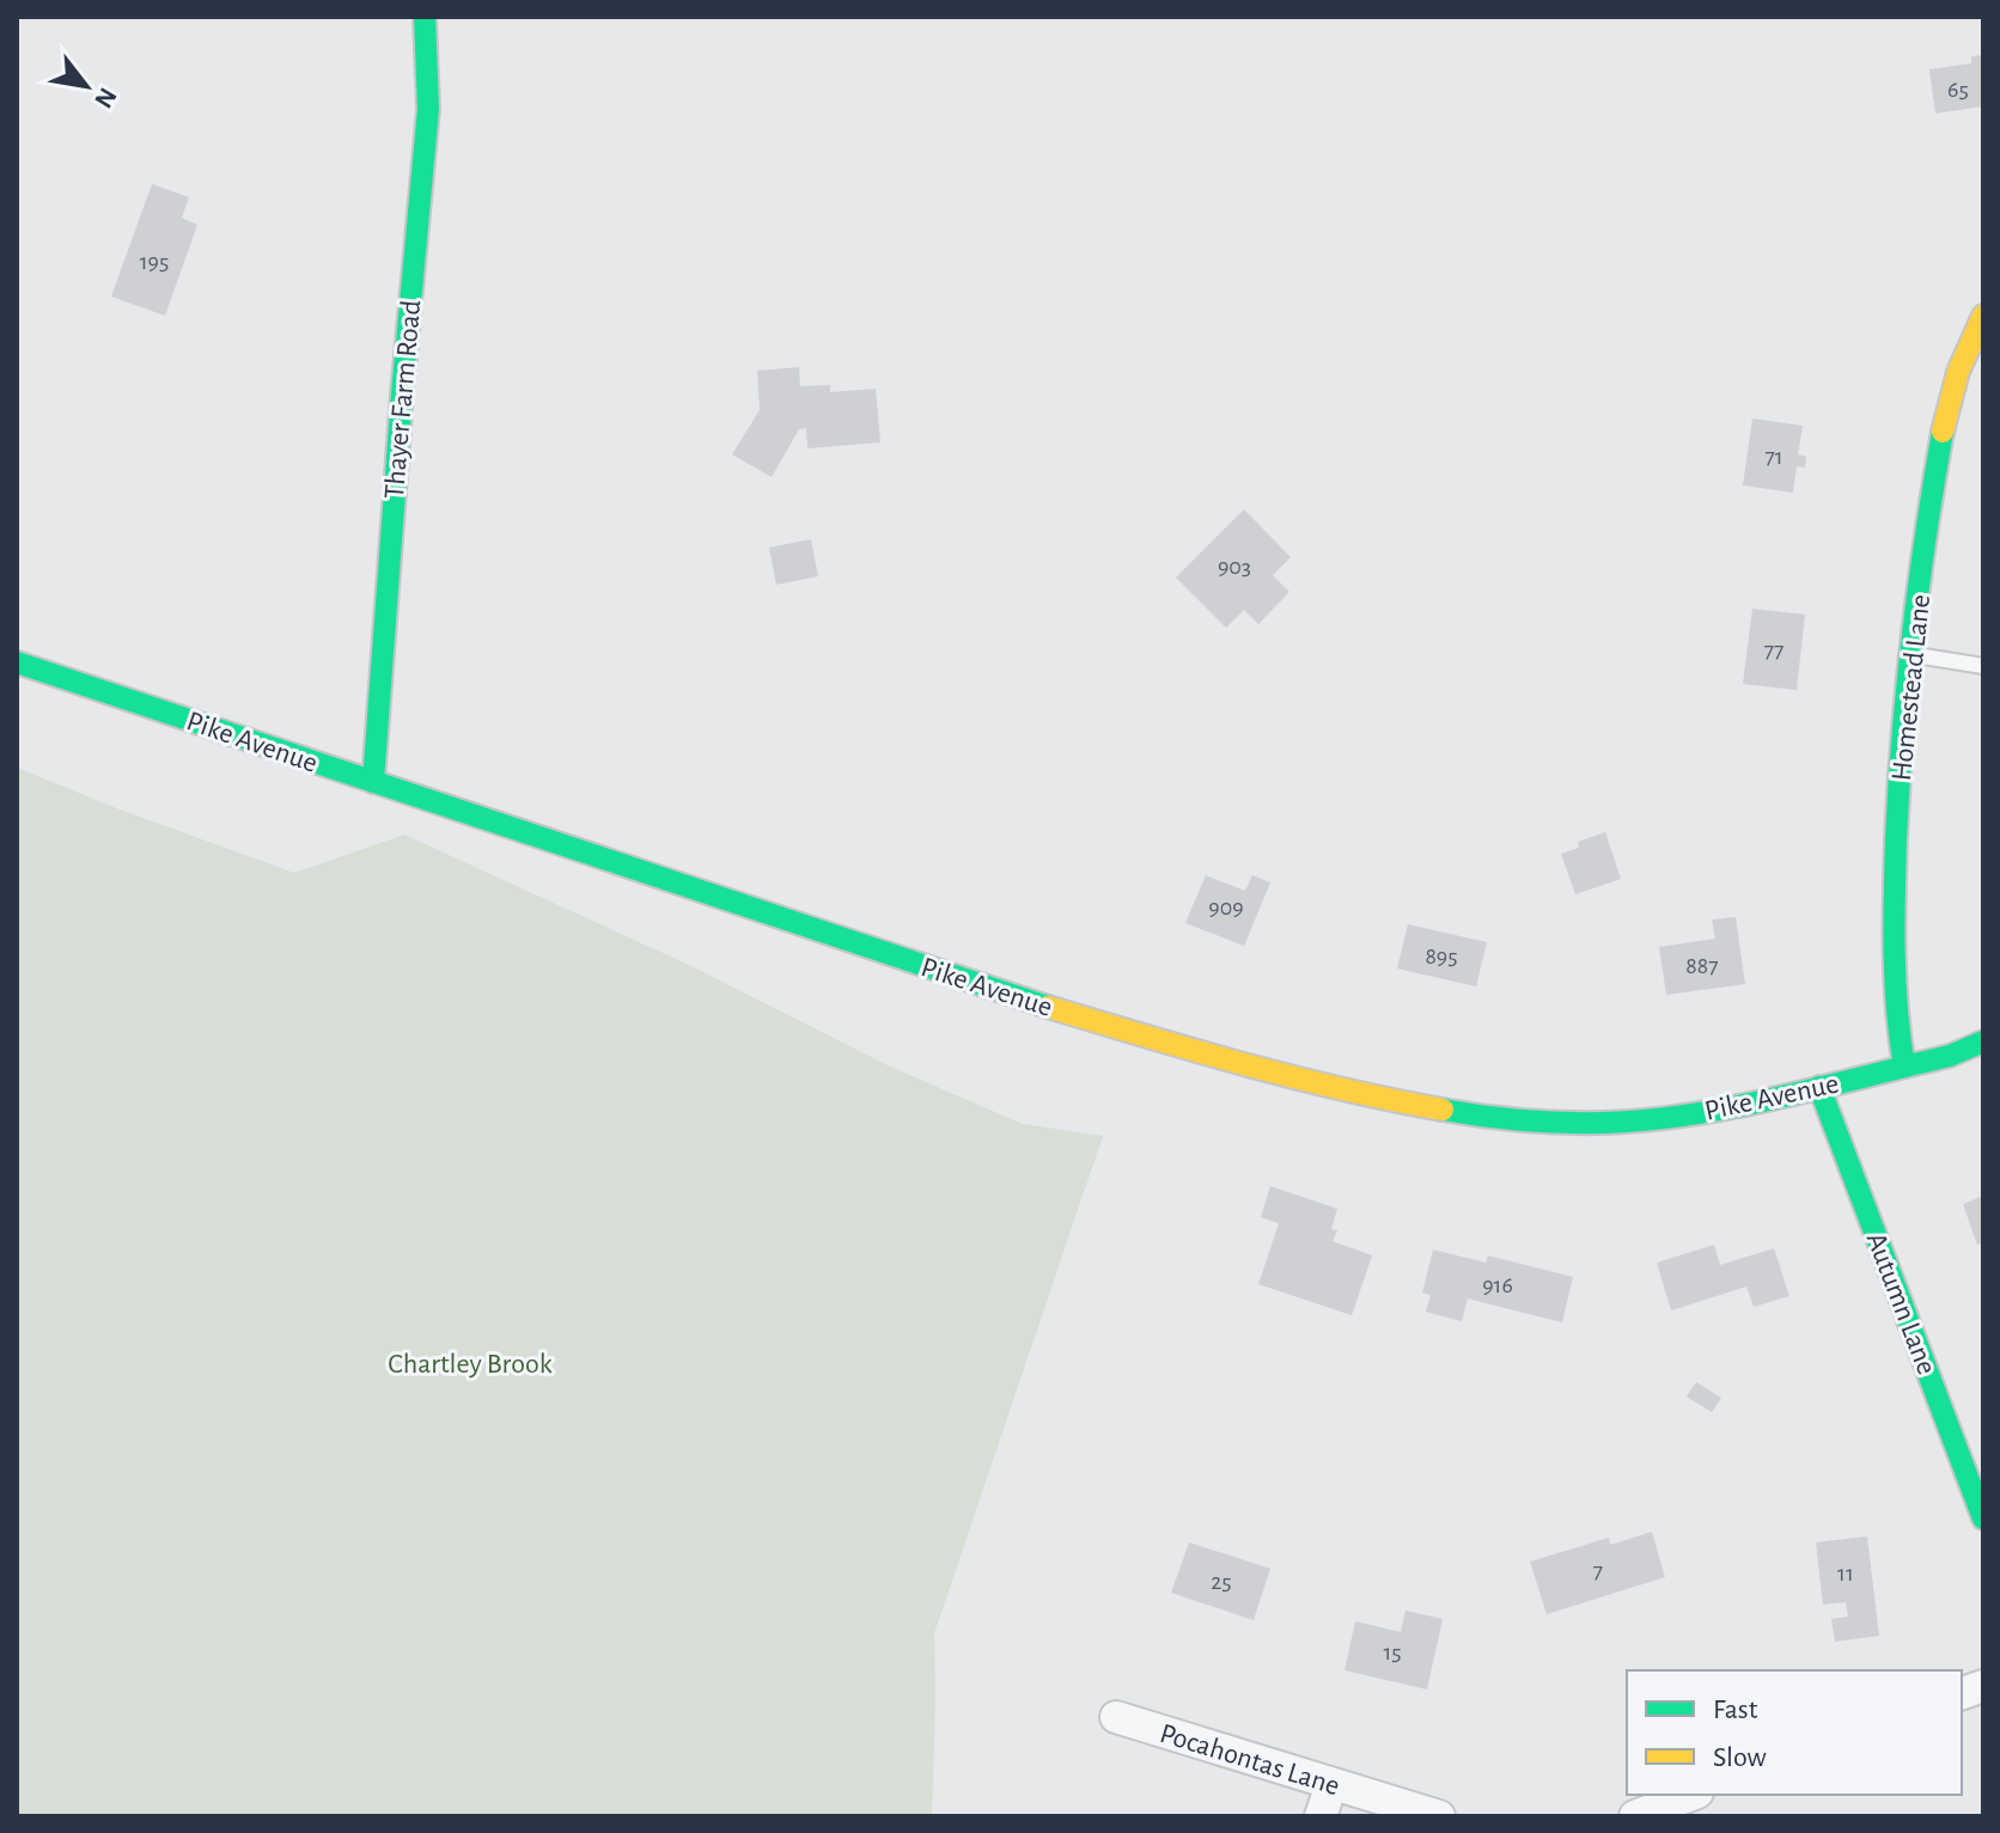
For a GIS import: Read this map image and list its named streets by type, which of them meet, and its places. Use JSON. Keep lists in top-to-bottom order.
{
  "streets": {
    "street": [
      "Thayer Farm Road",
      "Homestead Lane",
      "Pike Avenue",
      "Autumn Lane",
      "Pocahontas Lane"
    ]
  },
  "crossings": [
    ["Thayer Farm Road", "Pike Avenue"],
    ["Homestead Lane", "Pike Avenue"],
    ["Pike Avenue", "Autumn Lane"]
  ],
  "parks": ["Chartley Brook"],
  "house_numbers": [
    "65",
    "195",
    "71",
    "903",
    "77",
    "909",
    "895",
    "887",
    "916",
    "7",
    "11",
    "25",
    "15"
  ],
  "legend": ["Fast", "Slow"],
  "north": "bottom right"
}
